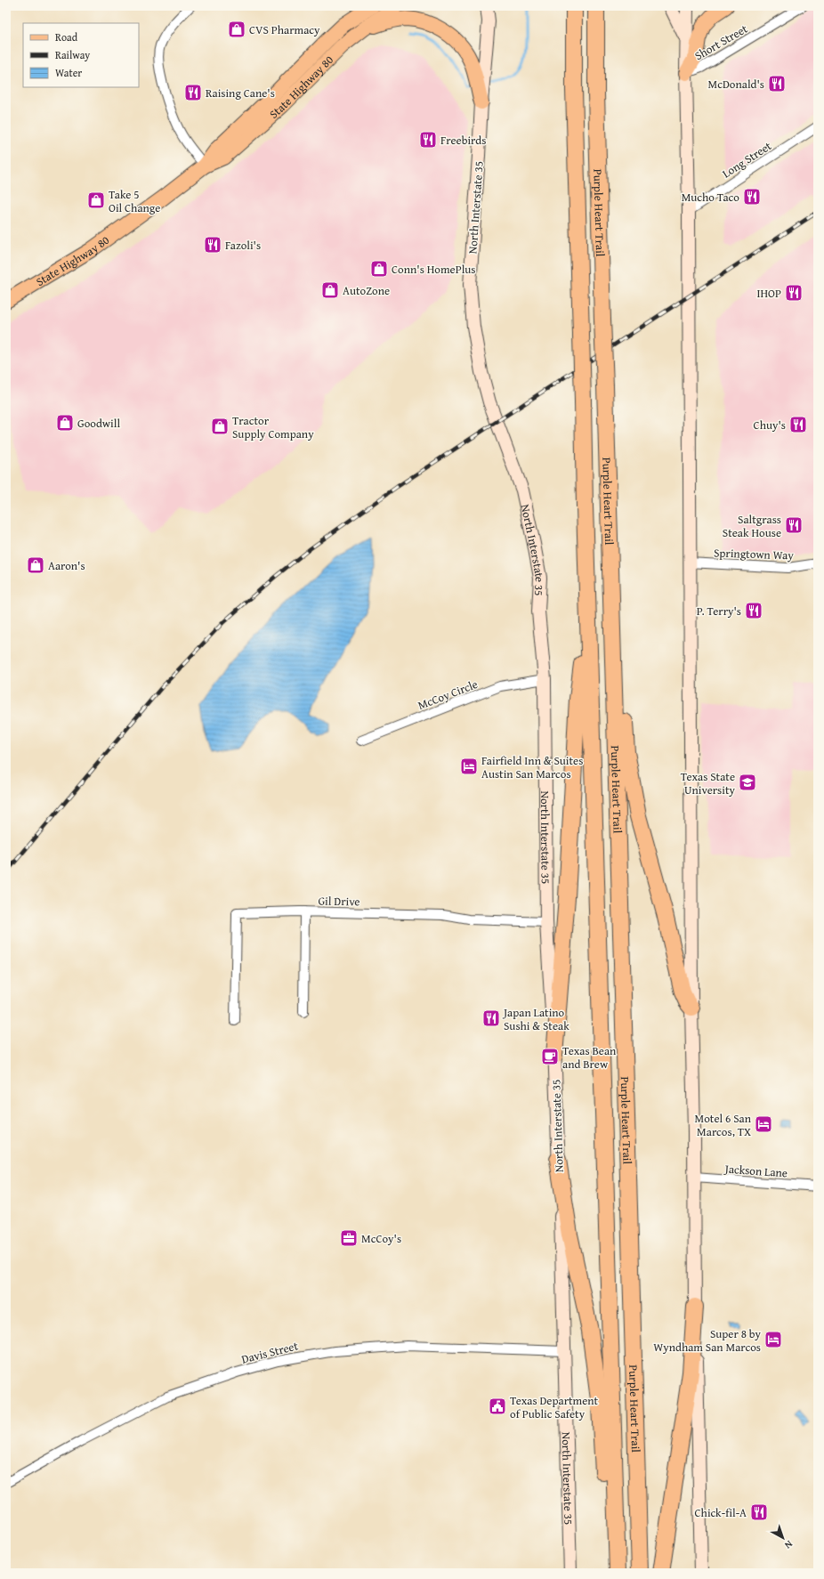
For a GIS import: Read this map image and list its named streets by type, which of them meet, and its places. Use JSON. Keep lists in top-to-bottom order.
{
  "streets": {
    "highway": ["Purple Heart Trail"],
    "main road": ["State Highway 80", "North Interstate 35"],
    "street": [
      "Short Street",
      "Long Street",
      "Springtown Way",
      "McCoy Circle",
      "Gil Drive",
      "Jackson Lane",
      "Davis Street"
    ]
  },
  "crossings": [
    ["North Interstate 35", "McCoy Circle"],
    ["North Interstate 35", "Gil Drive"],
    ["North Interstate 35", "Davis Street"]
  ],
  "places": {
    "shop": [
      "CVS Pharmacy",
      "Take 5 Oil Change",
      "Conn's HomePlus",
      "AutoZone",
      "Goodwill",
      "Tractor Supply Company",
      "Aaron's"
    ],
    "restaurant": [
      "McDonald's",
      "Raising Cane's",
      "Freebirds",
      "Mucho Taco",
      "Fazoli's",
      "IHOP",
      "Chuy's",
      "Saltgrass Steak House",
      "P. Terry's",
      "Japan Latino Sushi & Steak",
      "Chick-fil-A"
    ],
    "hotel": ["Fairfield Inn & Suites Austin San Marcos", "Motel 6 San Marcos, TX", "Super 8 by Wyndham San Marcos"],
    "school or university": ["Texas State University"],
    "cafe": ["Texas Bean and Brew"],
    "office": ["McCoy's"],
    "public building": ["Texas Department of Public Safety"]
  },
  "legend": ["Road", "Railway", "Water"],
  "north": "bottom right"
}
